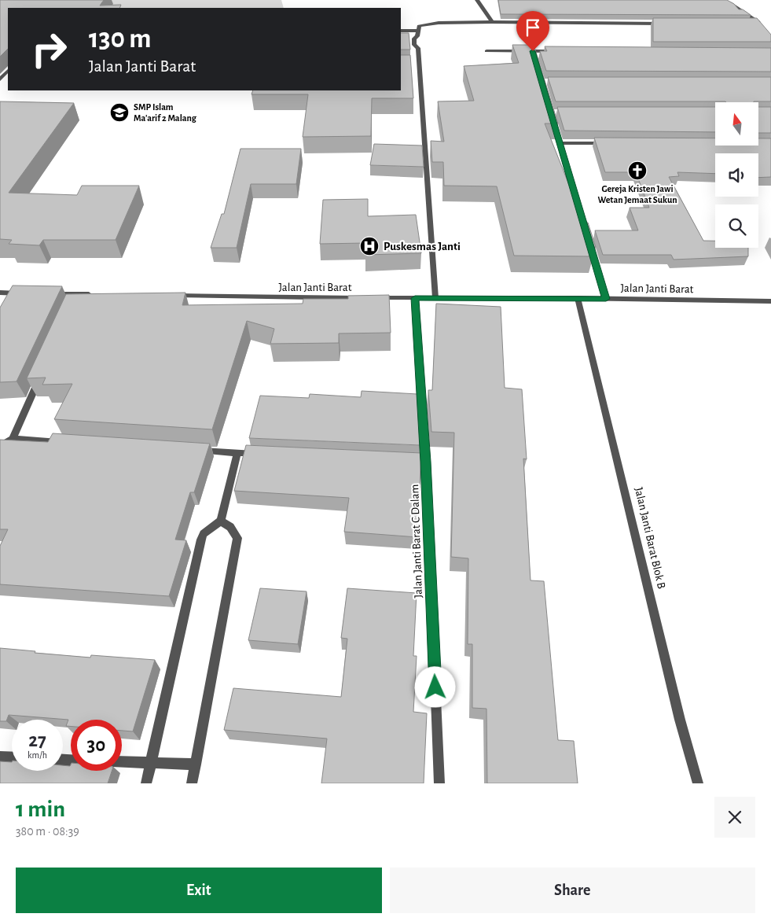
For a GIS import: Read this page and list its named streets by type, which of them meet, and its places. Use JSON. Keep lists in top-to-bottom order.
{
  "streets": {
    "street": ["Jalan Janti Barat", "Jalan Janti Barat Blok B", "Jalan Janti Barat C Dalam"]
  },
  "crossings": [
    ["Jalan Janti Barat", "Jalan Janti Barat Blok B"],
    ["Jalan Janti Barat", "Jalan Janti Barat C Dalam"]
  ],
  "places": {
    "school or university": ["SMP Islam Ma'arif 2 Malang"],
    "church": ["Gereja Kristen Jawi Wetan Jemaat Sukun"],
    "hospital": ["Puskesmas Janti"]
  },
  "north": "top",
  "page": {
    "turn": ["130 m", "Jalan Janti Barat"],
    "speed": "27 km/h",
    "limit": "30",
    "heading": ["1 min", "380 m · 08:39"],
    "buttons": ["Exit", "Share"]
  }
}
